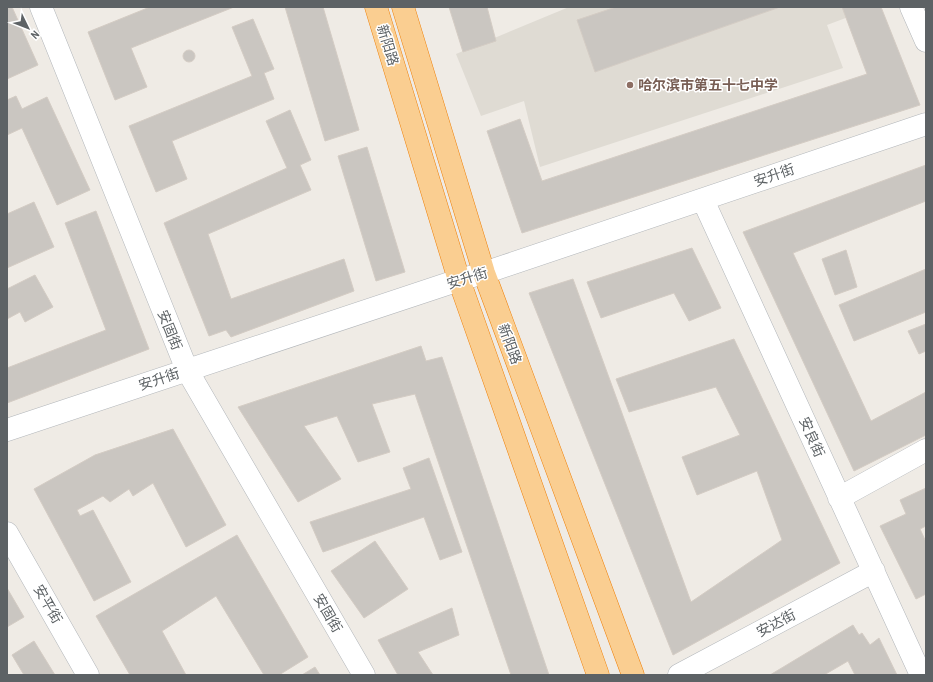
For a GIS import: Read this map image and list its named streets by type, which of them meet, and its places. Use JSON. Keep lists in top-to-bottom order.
{
  "streets": {
    "highway": ["新阳路"],
    "street": [
      "安升街",
      "安固街",
      "安良街",
      "安平街",
      "安达街"
    ]
  },
  "crossings": [
    ["新阳路", "安升街"],
    ["安升街", "安固街"],
    ["安升街", "安良街"],
    ["安良街", "安达街"]
  ],
  "places": ["哈尔滨市第五十七中学"],
  "north": "bottom right"
}
